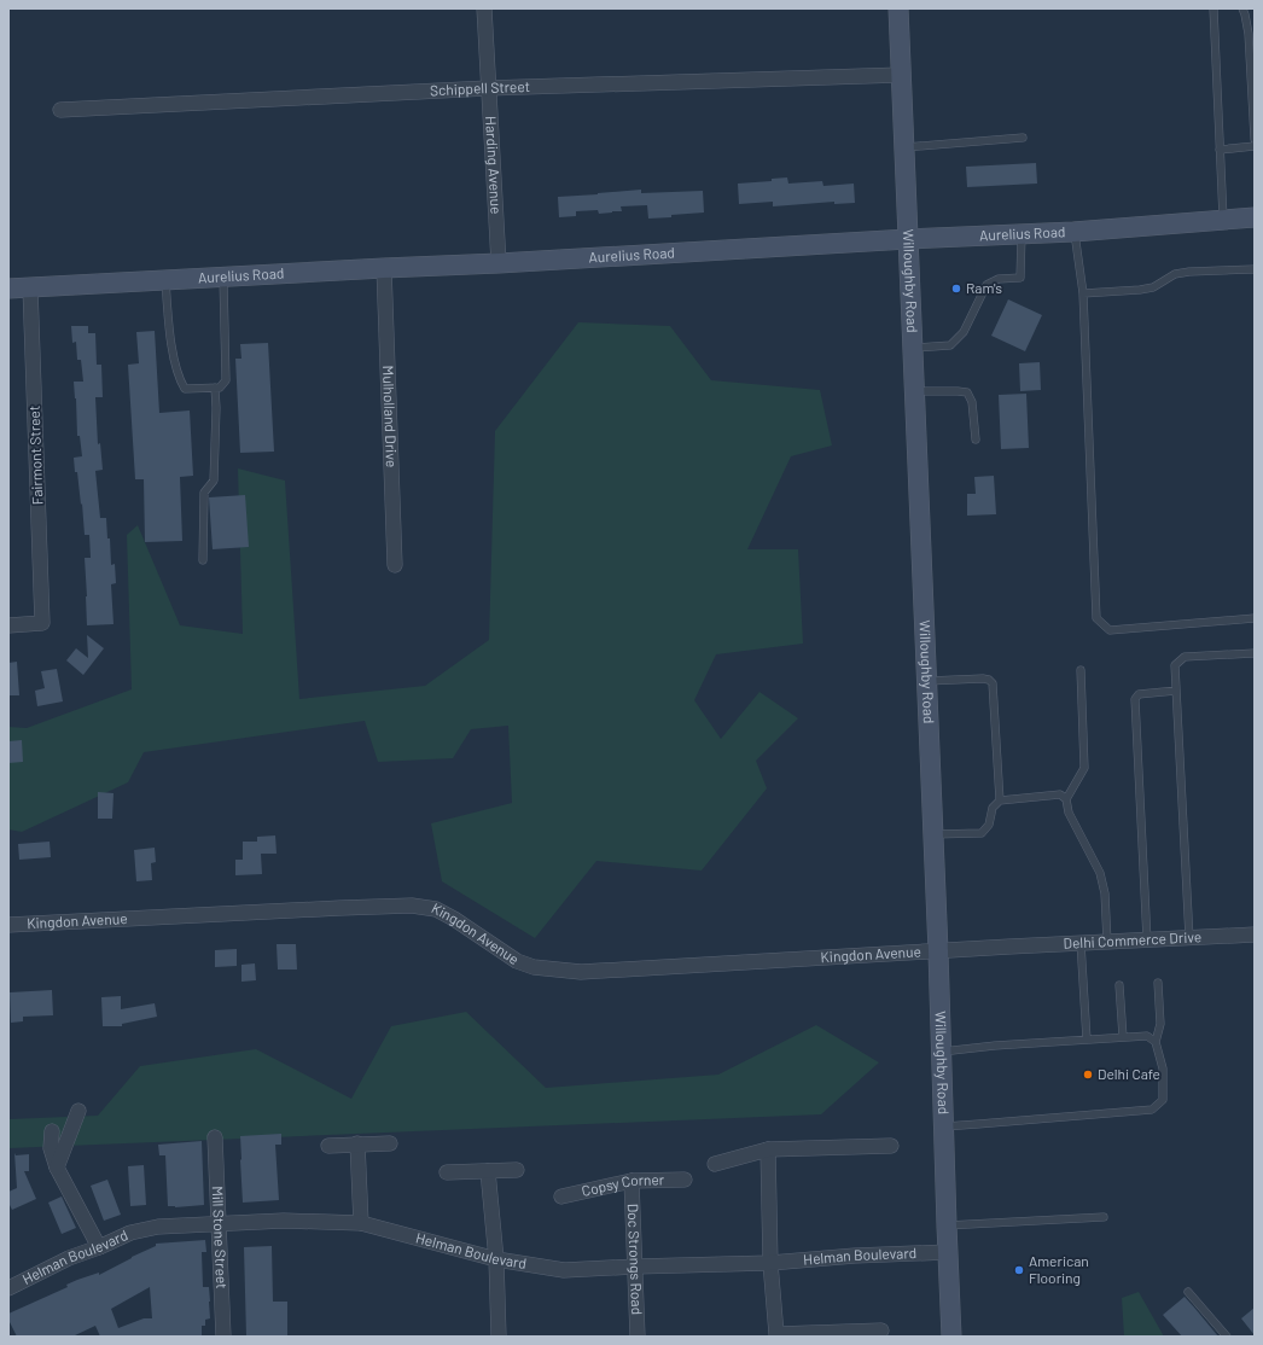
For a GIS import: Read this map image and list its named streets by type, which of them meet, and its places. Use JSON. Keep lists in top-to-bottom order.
{
  "streets": {
    "street": [
      "Schippell Street",
      "Harding Avenue",
      "Aurelius Road",
      "Willoughby Road",
      "Mulholland Drive",
      "Fairmont Street",
      "Kingdon Avenue",
      "Delhi Commerce Drive",
      "Copsy Corner",
      "Mill Stone Street",
      "Helman Boulevard",
      "Doc Strongs Road"
    ]
  },
  "crossings": [
    ["Schippell Street", "Harding Avenue"],
    ["Schippell Street", "Willoughby Road"],
    ["Harding Avenue", "Aurelius Road"],
    ["Aurelius Road", "Willoughby Road"],
    ["Aurelius Road", "Mulholland Drive"],
    ["Aurelius Road", "Fairmont Street"],
    ["Willoughby Road", "Kingdon Avenue"],
    ["Willoughby Road", "Helman Boulevard"],
    ["Kingdon Avenue", "Delhi Commerce Drive"],
    ["Copsy Corner", "Doc Strongs Road"],
    ["Mill Stone Street", "Helman Boulevard"],
    ["Helman Boulevard", "Doc Strongs Road"]
  ],
  "places": ["Ram's", "Delhi Cafe", "American Flooring"]
}
